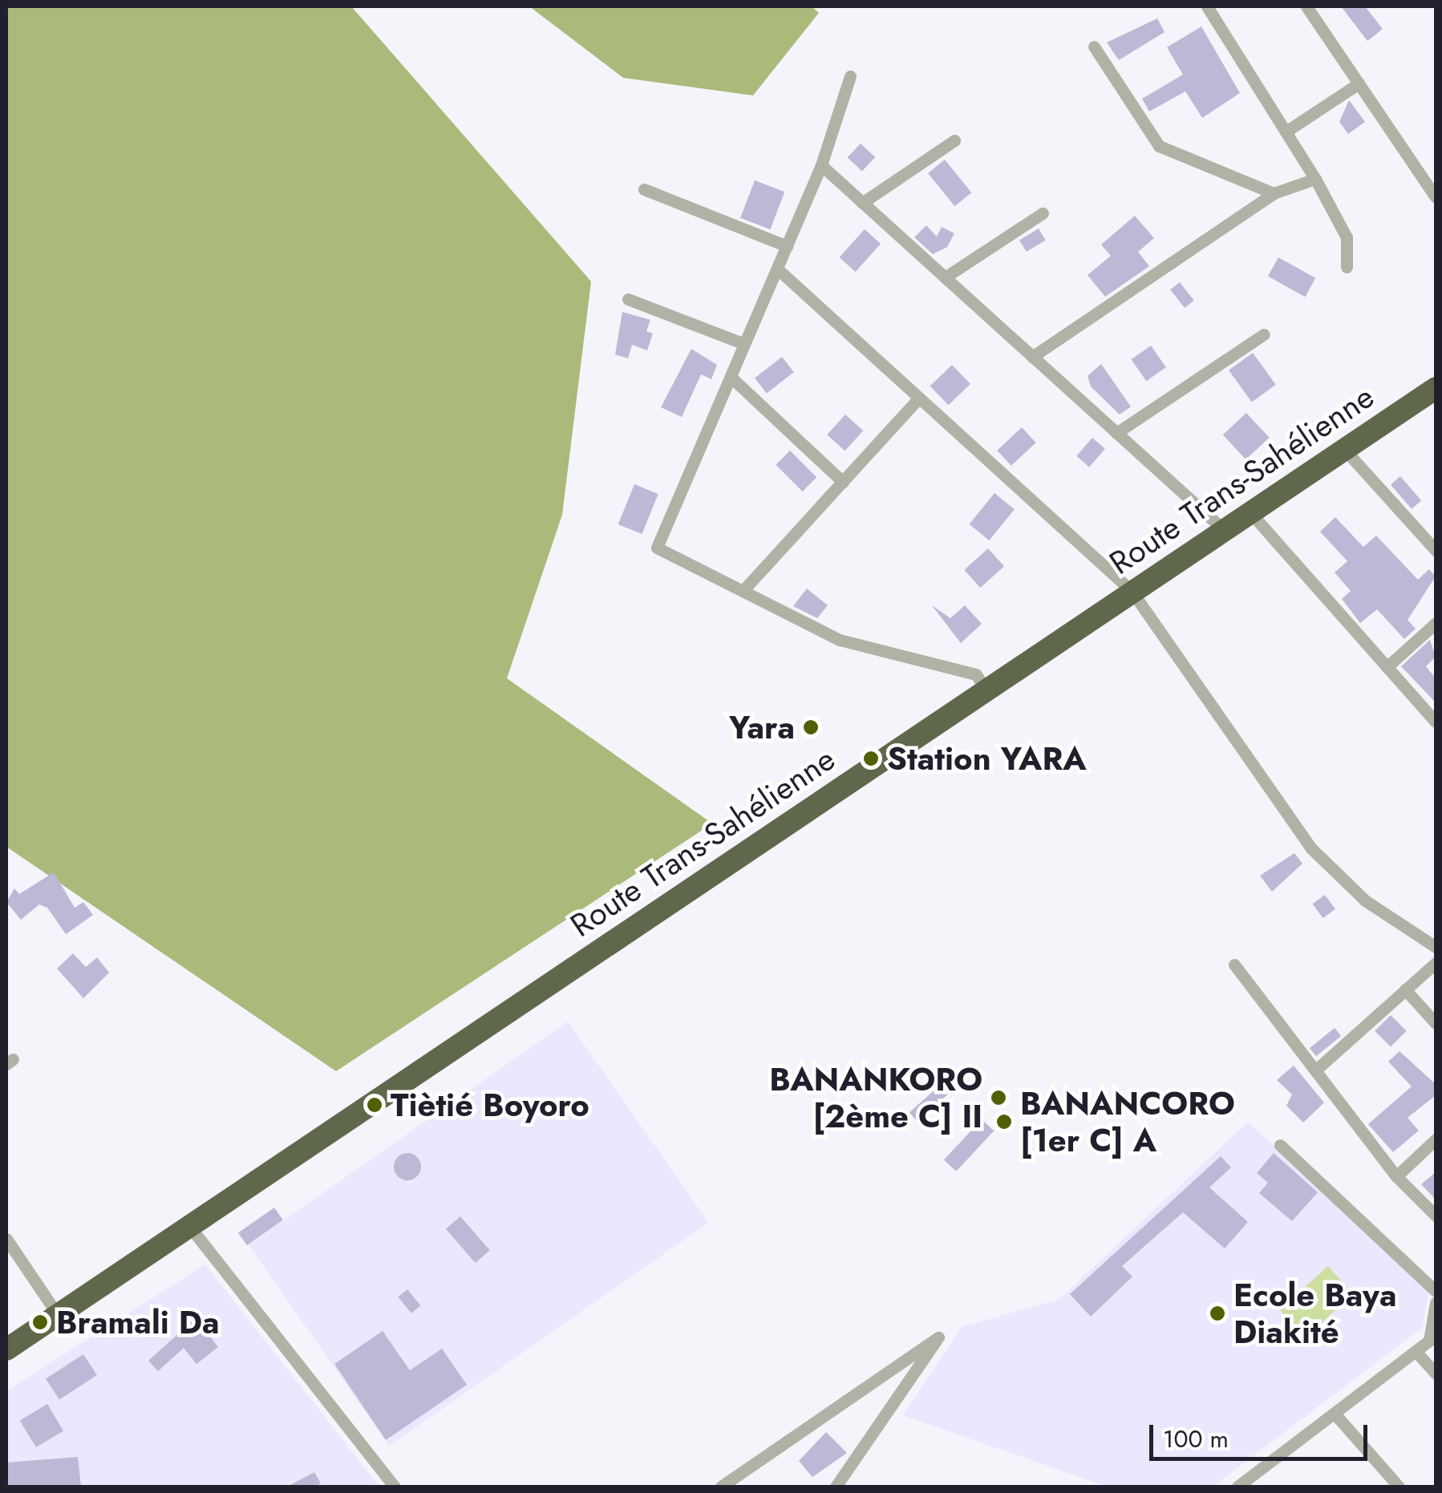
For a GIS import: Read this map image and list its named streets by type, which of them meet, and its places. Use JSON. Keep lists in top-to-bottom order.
{
  "streets": {
    "highway": ["Route Trans-Sahélienne"]
  },
  "places": [
    "Yara",
    "Station YARA",
    "BANANKORO [2ème C] II",
    "Tiètié Boyoro",
    "BANANCORO [1er C] A",
    "Ecole Baya Diakité",
    "Bramali Da"
  ],
  "scale_bar": "100 m"
}
